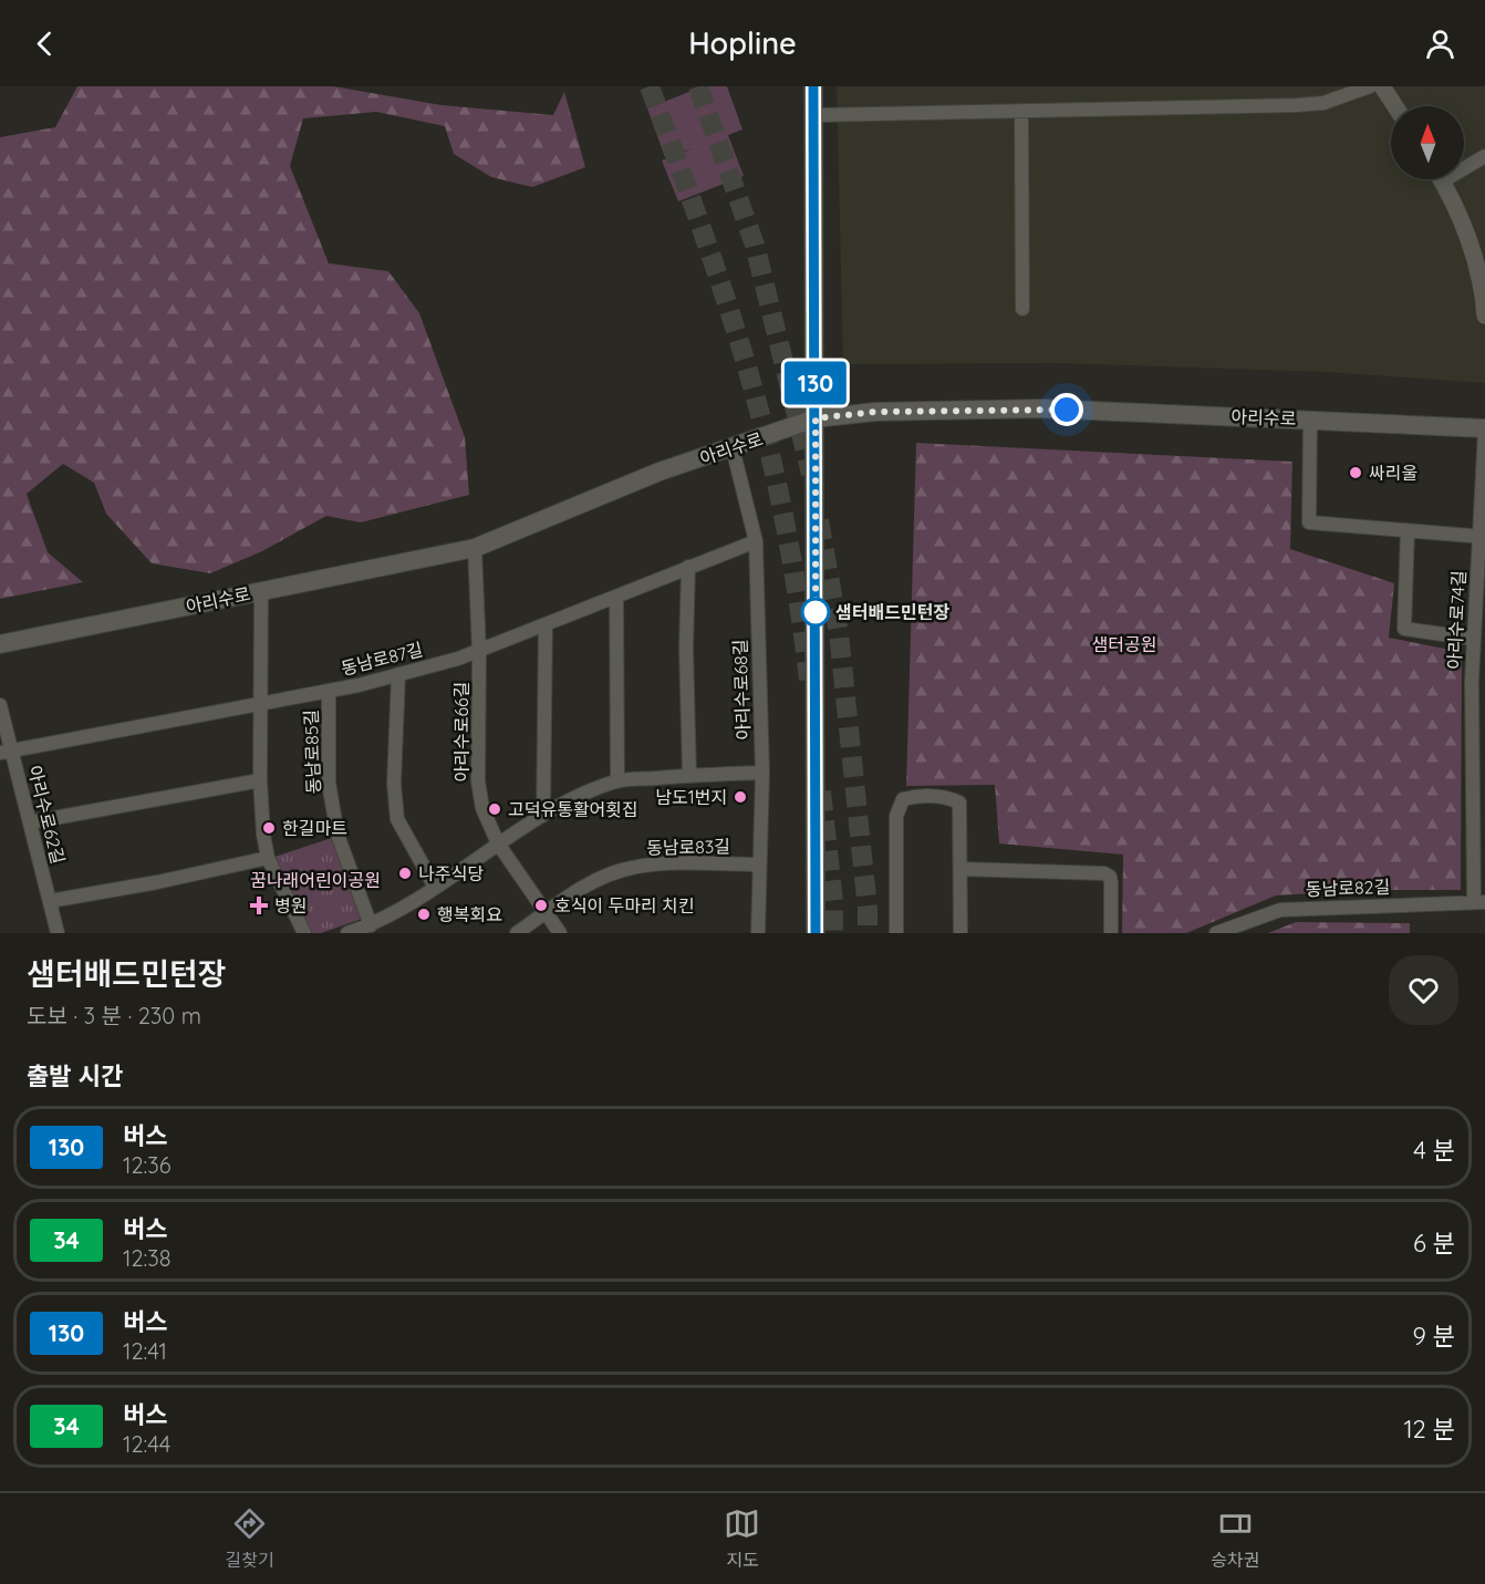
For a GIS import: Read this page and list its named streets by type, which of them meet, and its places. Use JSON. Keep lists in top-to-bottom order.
{
  "streets": {
    "main road": ["아리수로"],
    "street": [
      "아리수로74길",
      "동남로87길",
      "아리수로68길",
      "아리수로66길",
      "동남로85길",
      "아리수로62길",
      "동남로83길",
      "동남로82길"
    ]
  },
  "crossings": [
    ["아리수로", "아리수로74길"],
    ["아리수로", "아리수로68길"],
    ["아리수로", "아리수로66길"],
    ["아리수로74길", "동남로82길"],
    ["동남로87길", "아리수로68길"],
    ["동남로87길", "아리수로66길"],
    ["동남로87길", "동남로85길"],
    ["동남로87길", "아리수로62길"],
    ["아리수로68길", "동남로83길"],
    ["아리수로66길", "동남로83길"]
  ],
  "parks": ["샘터공원", "꿈나래어린이공원"],
  "places": {
    "other": [
      "싸리울",
      "샘터배드민턴장",
      "남도1번지",
      "고덕유통활어횟집",
      "한길마트",
      "나주식당",
      "호식이 두마리 치킨",
      "행복회요"
    ],
    "health": ["병원"]
  },
  "lines": ["bus line 130"],
  "north": "top",
  "page": {
    "header": "Hopline",
    "on_map": "130",
    "heading": [
      ["샘터배드민턴장", "도보 · 3 분 · 230 m"],
      "출발 시간"
    ],
    "list": [
      {
        "mark": "130",
        "name": "버스",
        "note": "12:36",
        "value": "4 분"
      },
      {
        "mark": "34",
        "name": "버스",
        "note": "12:38",
        "value": "6 분"
      },
      {
        "mark": "130",
        "name": "버스",
        "note": "12:41",
        "value": "9 분"
      },
      {
        "mark": "34",
        "name": "버스",
        "note": "12:44",
        "value": "12 분"
      }
    ],
    "tabs": ["길찾기", "지도", "승차권"]
  }
}
